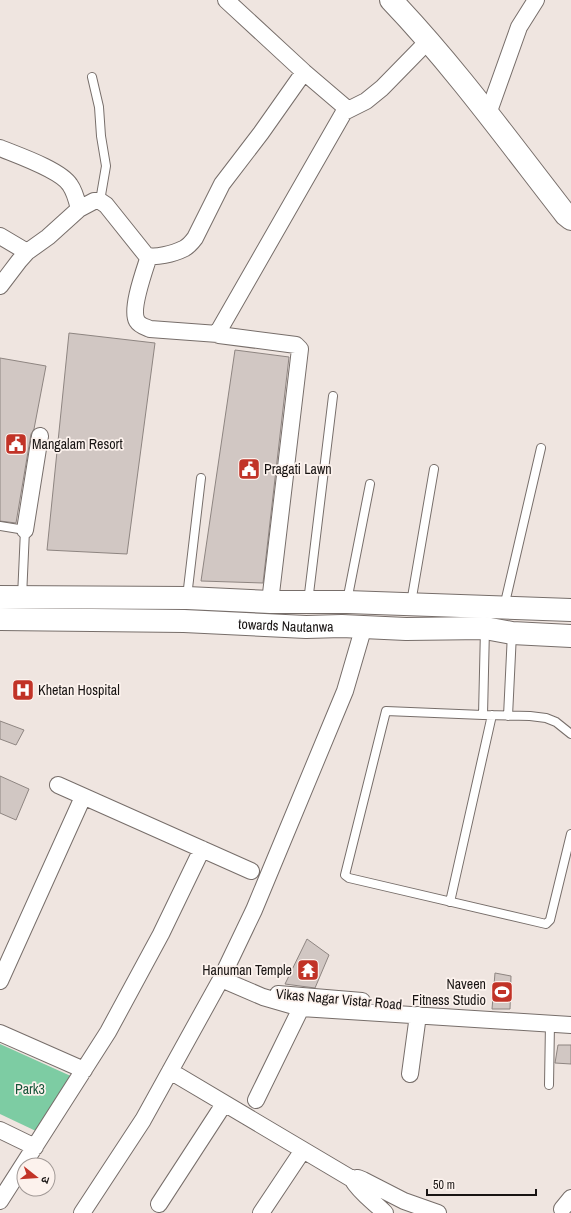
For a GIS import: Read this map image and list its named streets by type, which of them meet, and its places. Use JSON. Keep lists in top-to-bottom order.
{
  "streets": {
    "main road": ["towards Nautanwa"],
    "street": ["Vikas Nagar Vistar Road"]
  },
  "parks": ["Park3"],
  "places": {
    "public building": ["Mangalam Resort", "Pragati Lawn"],
    "hospital": ["Khetan Hospital"],
    "temple": ["Hanuman Temple"],
    "sports": ["Naveen Fitness Studio"]
  },
  "scale_bar": "50 m",
  "north": "right"
}
